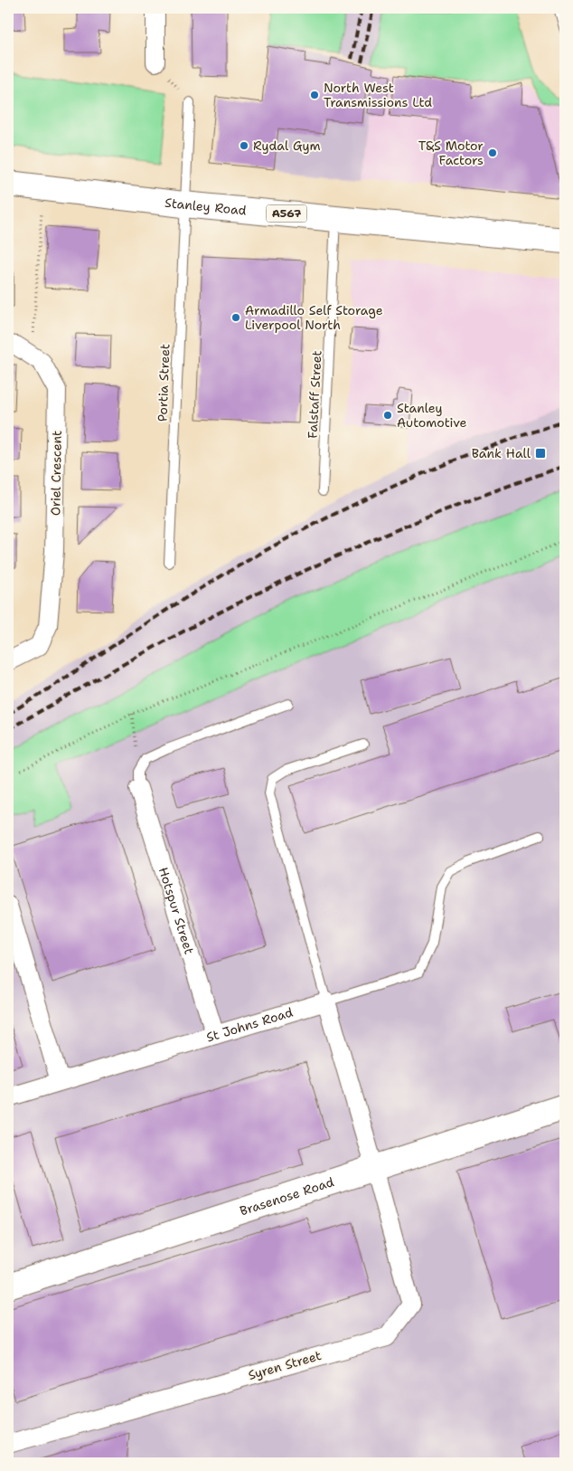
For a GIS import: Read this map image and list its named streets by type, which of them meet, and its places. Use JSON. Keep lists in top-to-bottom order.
{
  "streets": {
    "main road": ["Stanley Road", "A567", "Brasenose Road"],
    "street": [
      "Oriel Crescent",
      "Hotspur Street",
      "St Johns Road",
      "Syren Street"
    ],
    "lane": ["Portia Street", "Falstaff Street"]
  },
  "crossings": [
    ["Stanley Road", "Portia Street"],
    ["Stanley Road", "Falstaff Street"],
    ["Hotspur Street", "St Johns Road"],
    ["Brasenose Road", "Syren Street"]
  ],
  "places": {
    "other": [
      "North West Transmissions Ltd",
      "Rydal Gym",
      "T&S Motor Factors",
      "Armadillo Self Storage Liverpool North",
      "Stanley Automotive"
    ],
    "transit": ["Bank Hall"]
  }
}
